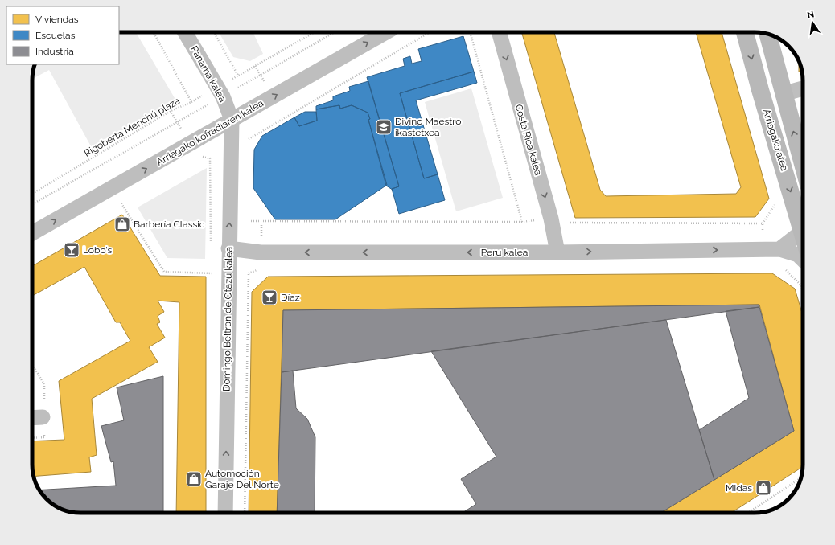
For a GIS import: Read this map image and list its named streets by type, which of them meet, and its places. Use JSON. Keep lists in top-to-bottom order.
{
  "streets": {
    "main road": ["Arriagako atea"],
    "street": [
      "Panama kalea",
      "Arriagako kofradiaren kalea",
      "Costa Rica kalea",
      "Peru kalea",
      "Domingo Beltran de Otazu kalea"
    ],
    "path": ["Rigoberta Menchú plaza"]
  },
  "crossings": [
    ["Panama kalea", "Arriagako kofradiaren kalea"],
    ["Panama kalea", "Domingo Beltran de Otazu kalea"],
    ["Arriagako kofradiaren kalea", "Domingo Beltran de Otazu kalea"],
    ["Costa Rica kalea", "Peru kalea"],
    ["Peru kalea", "Domingo Beltran de Otazu kalea"]
  ],
  "one_way": ["Arriagako kofradiaren kalea", "Costa Rica kalea", "Domingo Beltran de Otazu kalea"],
  "places": {
    "school or university": ["Divino Maestro ikastetxea"],
    "shop": ["Barbería Classic", "Automoción Garaje Del Norte", "Midas"],
    "bar": ["Lobo's", "Díaz"]
  },
  "legend": ["Viviendas", "Escuelas", "Industria"],
  "north": "top"
}
